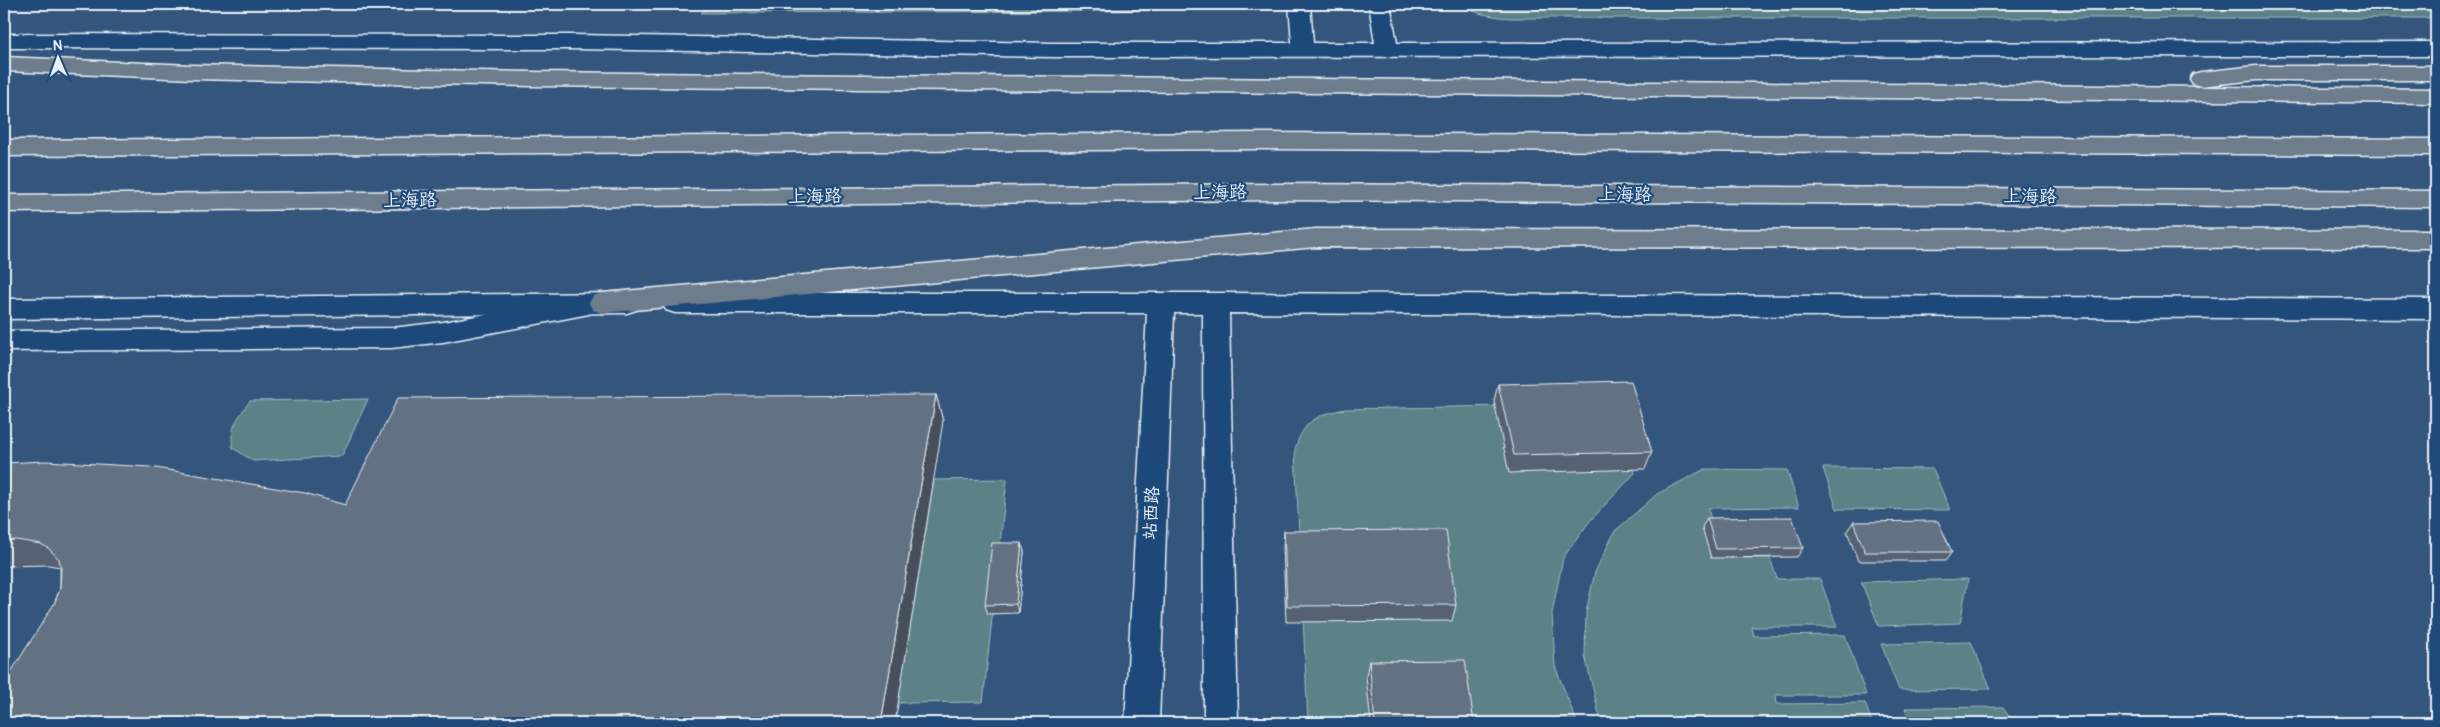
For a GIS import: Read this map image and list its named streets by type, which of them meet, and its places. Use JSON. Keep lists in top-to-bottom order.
{
  "streets": {
    "highway": ["上海路"],
    "main road": ["站西路"]
  },
  "north": "top"
}
